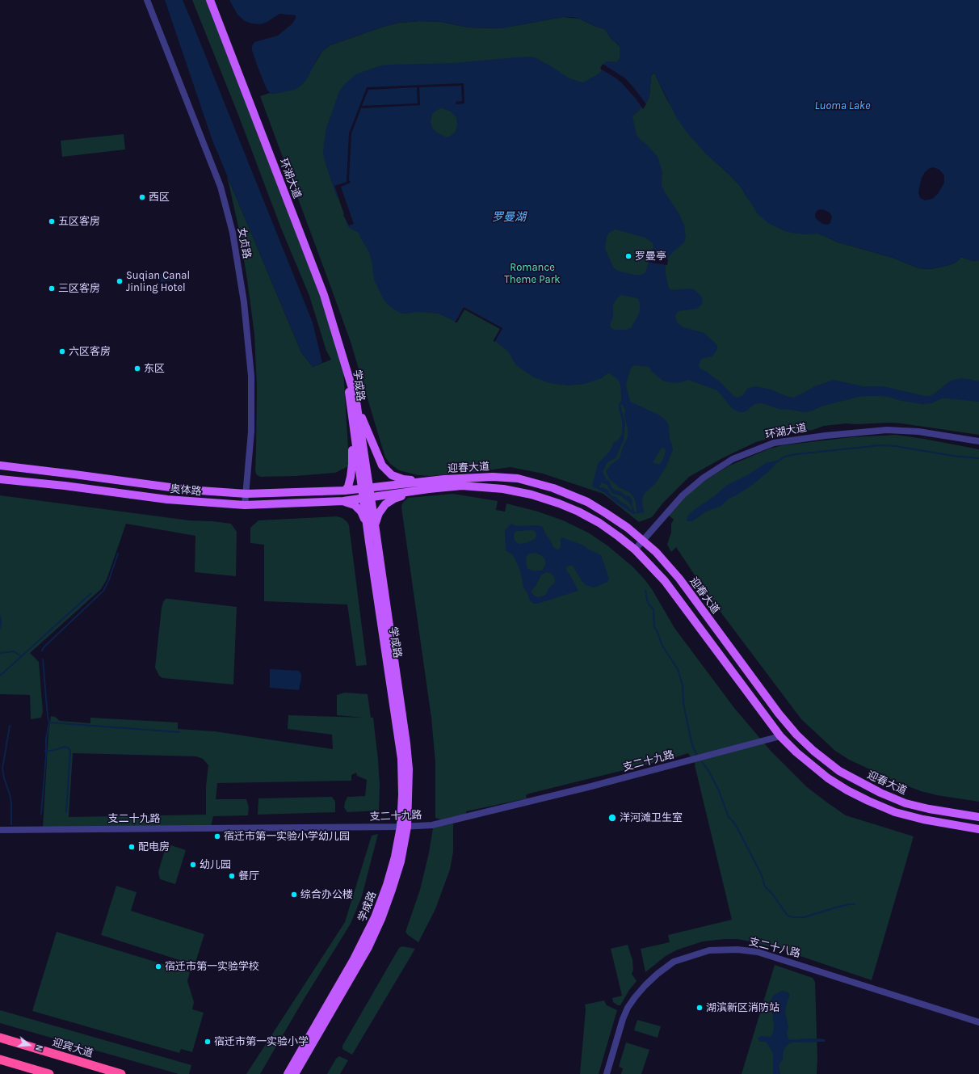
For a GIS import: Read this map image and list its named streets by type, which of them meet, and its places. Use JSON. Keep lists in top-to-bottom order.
{
  "streets": {
    "highway": ["迎宾大道"],
    "main road": [
      "环湖大道",
      "学成路",
      "迎春大道",
      "奥体路"
    ],
    "street": ["女贞路", "支二十九路", "支二十八路"]
  },
  "crossings": [
    ["环湖大道", "学成路"],
    ["环湖大道", "迎春大道"],
    ["女贞路", "奥体路"],
    ["学成路", "迎春大道"],
    ["学成路", "奥体路"],
    ["学成路", "支二十九路"],
    ["迎春大道", "奥体路"],
    ["迎春大道", "支二十九路"]
  ],
  "water": ["Luoma Lake", "罗曼湖"],
  "parks": ["Romance Theme Park"],
  "places": [
    "西区",
    "五区客房",
    "罗曼亭",
    "Suqian Canal Jinling Hotel",
    "三区客房",
    "六区客房",
    "东区",
    "洋河滩卫生室",
    "宿迁市第一实验小学幼儿园",
    "配电房",
    "幼儿园",
    "餐厅",
    "综合办公楼",
    "宿迁市第一实验学校",
    "湖滨新区消防站",
    "宿迁市第一实验小学"
  ],
  "north": "right"
}
